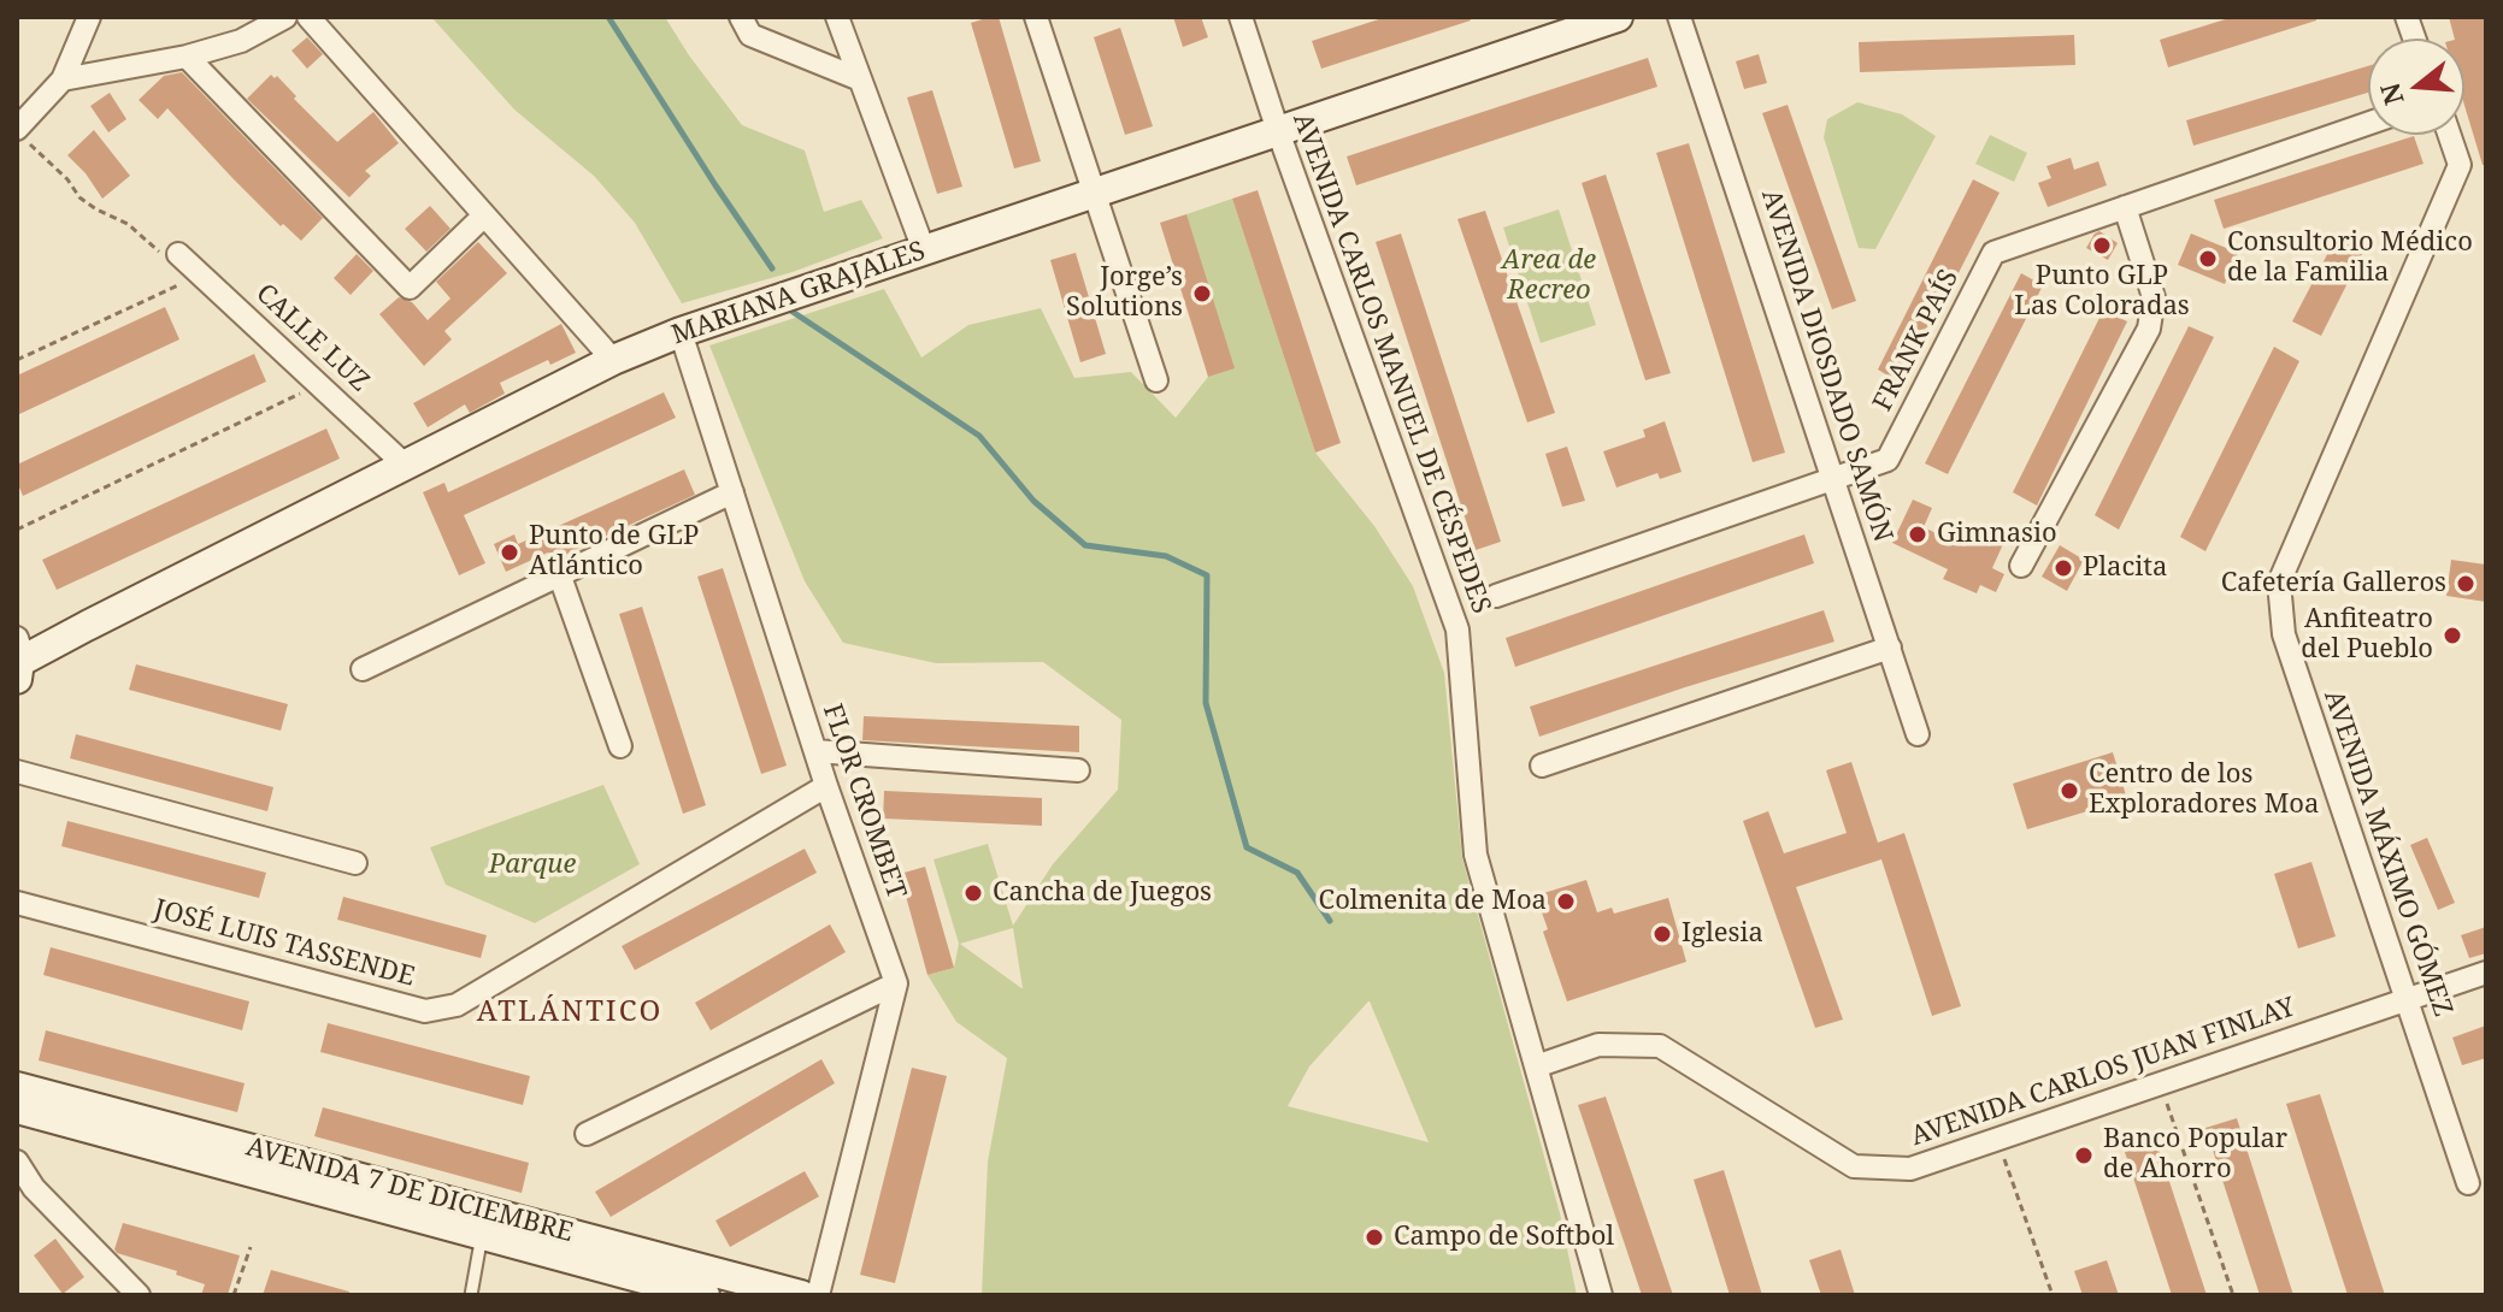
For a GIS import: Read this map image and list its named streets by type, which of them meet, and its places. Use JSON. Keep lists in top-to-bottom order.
{
  "streets": {
    "street": [
      "MARIANA GRAJALES",
      "CALLE LUZ",
      "FRANK PAÍS",
      "AVENIDA CARLOS MANUEL DE CÉSPEDES",
      "AVENIDA DIOSDADO SAMÓN",
      "FLOR CROMBET",
      "AVENIDA MÁXIMO GÓMEZ",
      "JOSÉ LUIS TASSENDE",
      "AVENIDA CARLOS JUAN FINLAY",
      "AVENIDA 7 DE DICIEMBRE"
    ]
  },
  "crossings": [
    ["MARIANA GRAJALES", "CALLE LUZ"],
    ["MARIANA GRAJALES", "AVENIDA CARLOS MANUEL DE CÉSPEDES"],
    ["MARIANA GRAJALES", "FLOR CROMBET"],
    ["FRANK PAÍS", "AVENIDA DIOSDADO SAMÓN"],
    ["AVENIDA CARLOS MANUEL DE CÉSPEDES", "AVENIDA CARLOS JUAN FINLAY"],
    ["FLOR CROMBET", "JOSÉ LUIS TASSENDE"],
    ["AVENIDA MÁXIMO GÓMEZ", "AVENIDA CARLOS JUAN FINLAY"]
  ],
  "districts": ["ATLÁNTICO"],
  "parks": ["Area de Recreo", "Parque"],
  "places": [
    "Punto GLP Las Coloradas",
    "Consultorio Médico de la Familia",
    "Jorge’s Solutions",
    "Gimnasio",
    "Punto de GLP Atlántico",
    "Placita",
    "Cafetería Galleros",
    "Anfiteatro del Pueblo",
    "Centro de los Exploradores Moa",
    "Cancha de Juegos",
    "Colmenita de Moa",
    "Iglesia",
    "Banco Popular de Ahorro",
    "Campo de Softbol"
  ],
  "north": "left"
}
